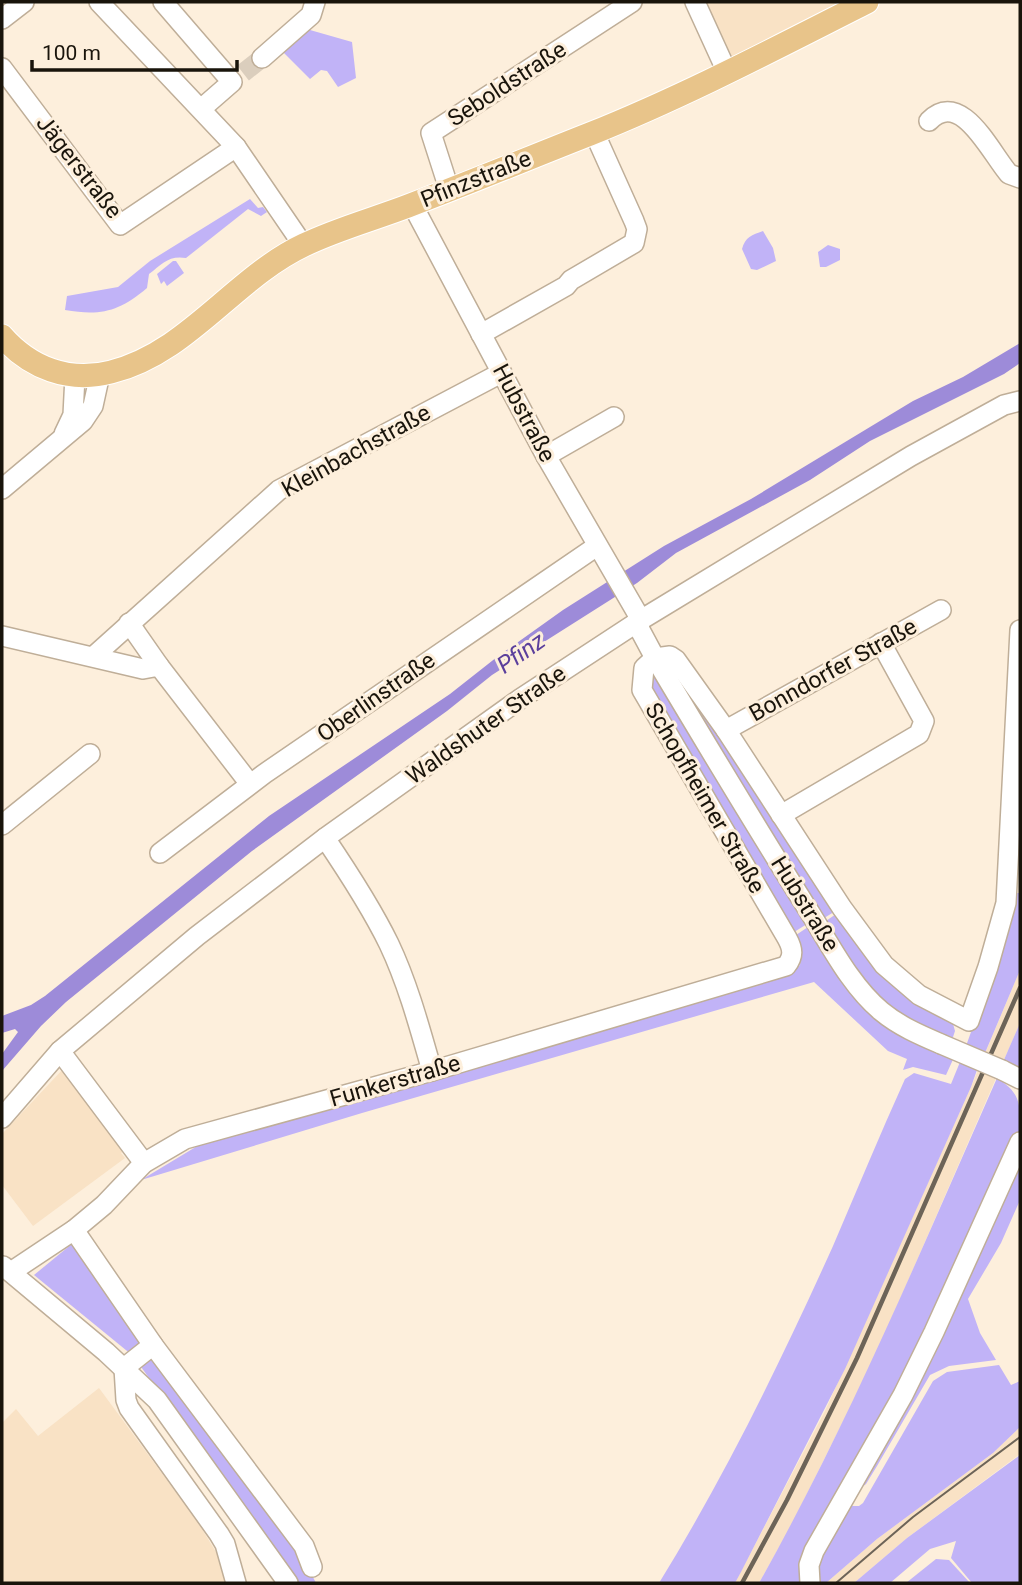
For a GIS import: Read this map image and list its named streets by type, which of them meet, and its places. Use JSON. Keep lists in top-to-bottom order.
{
  "streets": {
    "main road": ["Pfinzstraße"],
    "street": [
      "Seboldstraße",
      "Jägerstraße",
      "Hubstraße",
      "Kleinbachstraße",
      "Bonndorfer Straße",
      "Oberlinstraße",
      "Waldshuter Straße",
      "Schopfheimer Straße",
      "Funkerstraße"
    ]
  },
  "crossings": [
    ["Seboldstraße", "Pfinzstraße"],
    ["Pfinzstraße", "Hubstraße"],
    ["Hubstraße", "Kleinbachstraße"],
    ["Hubstraße", "Bonndorfer Straße"],
    ["Hubstraße", "Oberlinstraße"],
    ["Hubstraße", "Waldshuter Straße"],
    ["Hubstraße", "Schopfheimer Straße"],
    ["Schopfheimer Straße", "Funkerstraße"]
  ],
  "water": ["Pfinz"],
  "scale_bar": "100 m"
}
